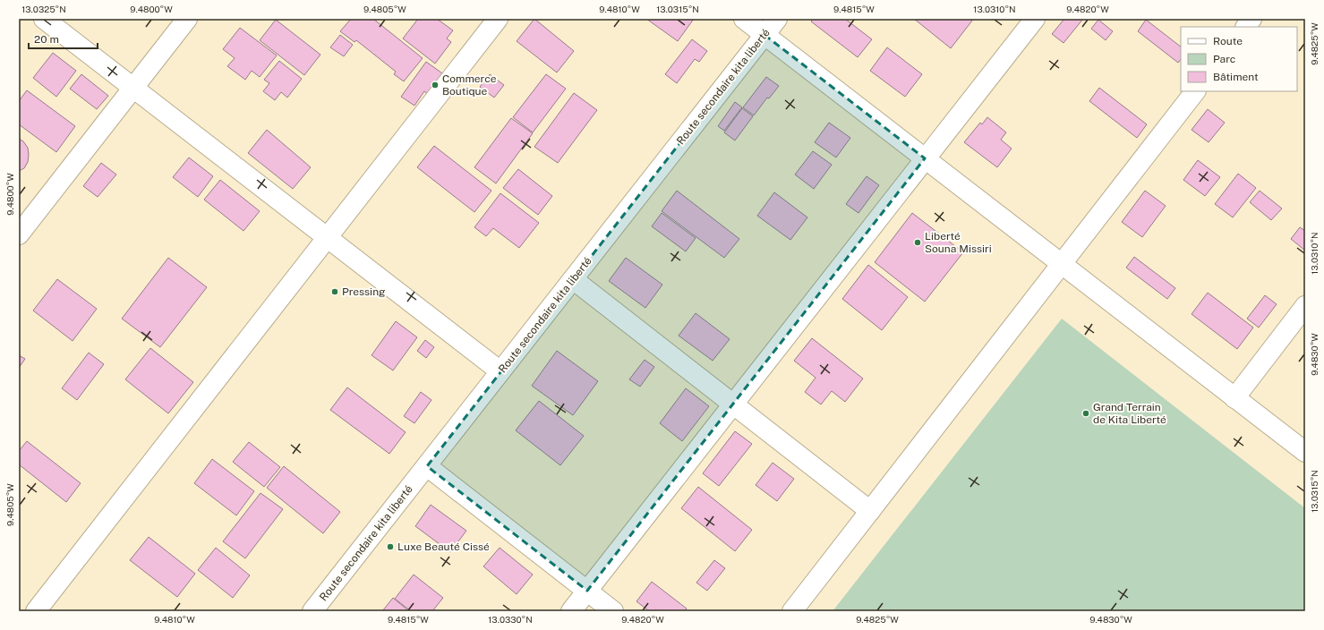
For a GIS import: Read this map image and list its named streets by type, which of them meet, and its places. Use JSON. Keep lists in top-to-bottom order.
{
  "streets": {
    "street": ["Route secondaire kita liberté"]
  },
  "places": [
    "Commerce Boutique",
    "Liberté Souna Missiri",
    "Pressing",
    "Grand Terrain de Kita Liberté",
    "Luxe Beauté Cissé"
  ],
  "legend": ["Route", "Parc", "Bâtiment"],
  "scale_bar": "20 m",
  "coordinates": [
    "13.0325°N",
    "9.4800°W",
    "9.4805°W",
    "9.4810°W",
    "13.0315°N",
    "9.4815°W",
    "13.0310°N",
    "9.4820°W",
    "9.4825°W",
    "9.4830°W",
    "13.0330°N"
  ]
}
